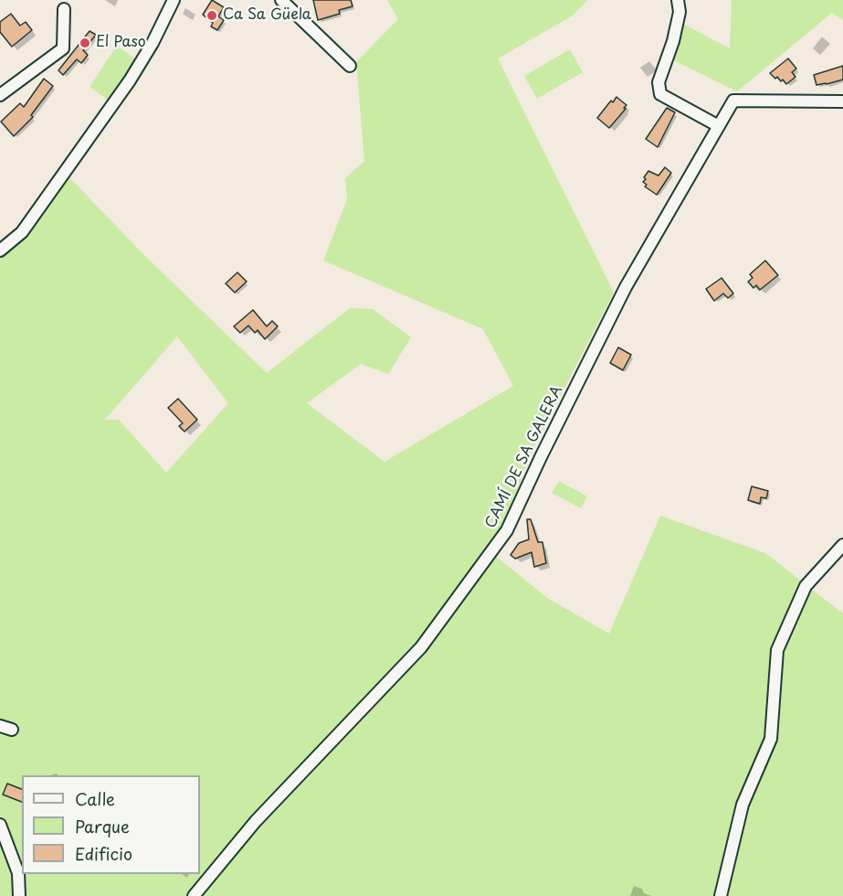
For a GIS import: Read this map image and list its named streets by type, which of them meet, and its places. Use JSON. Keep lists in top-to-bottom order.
{
  "streets": {
    "street": ["CAMÍ DE SA GALERA"]
  },
  "places": ["Ca Sa Güela", "El Paso"],
  "legend": ["Calle", "Parque", "Edificio"]
}
